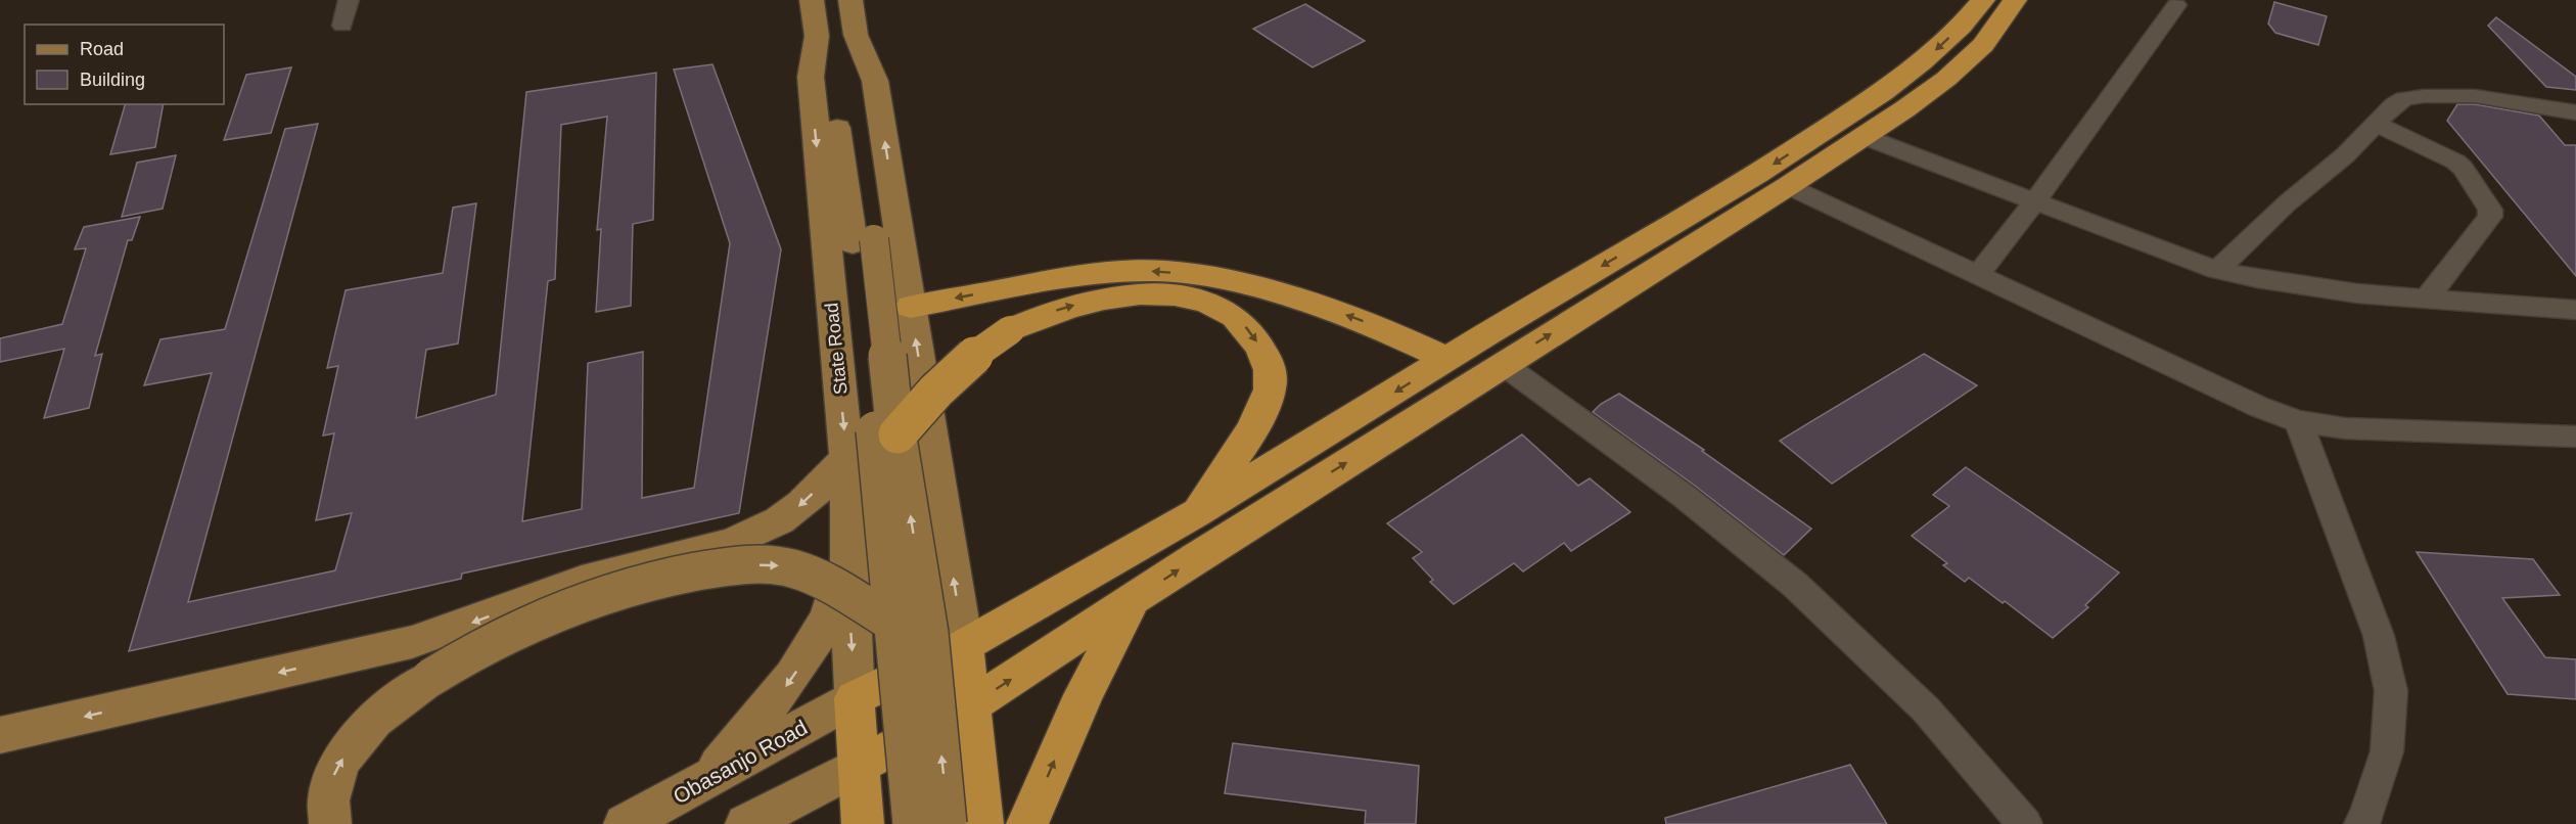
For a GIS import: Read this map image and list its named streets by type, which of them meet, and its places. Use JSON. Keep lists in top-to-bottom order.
{
  "streets": {
    "main road": ["State Road", "Obasanjo Road"]
  },
  "crossings": [
    ["State Road", "Obasanjo Road"]
  ],
  "legend": ["Road", "Building"]
}
